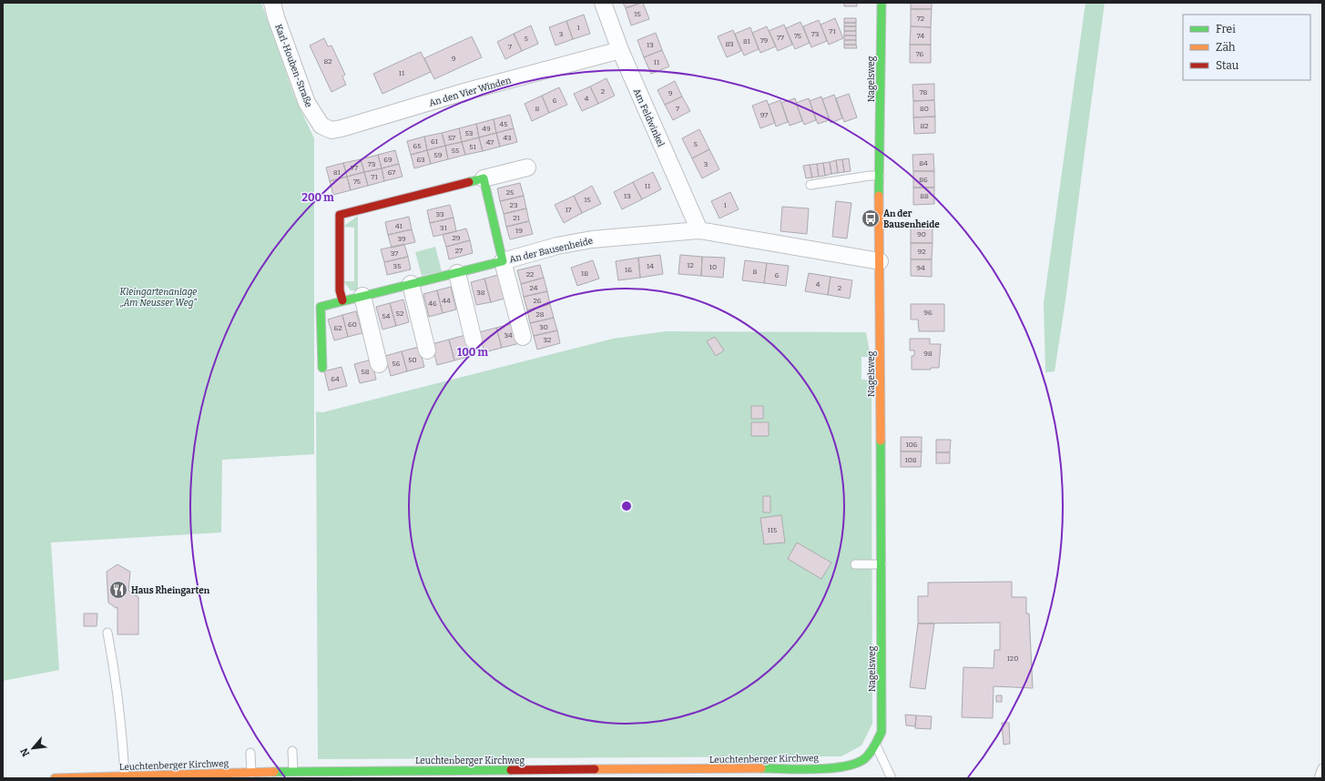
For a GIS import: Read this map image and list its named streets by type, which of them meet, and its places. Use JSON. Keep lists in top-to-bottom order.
{
  "streets": {
    "street": [
      "Karl-Houben-Straße",
      "Nagelsweg",
      "An den Vier Winden",
      "Am Feldwinkel",
      "An der Bausenheide",
      "Leuchtenberger Kirchweg"
    ]
  },
  "crossings": [
    ["Karl-Houben-Straße", "An den Vier Winden"],
    ["Nagelsweg", "An der Bausenheide"],
    ["Nagelsweg", "Leuchtenberger Kirchweg"],
    ["An den Vier Winden", "Am Feldwinkel"],
    ["Am Feldwinkel", "An der Bausenheide"]
  ],
  "parks": ["Kleingartenanlage „Am Neusser Weg“"],
  "places": {
    "bus stop": ["An der Bausenheide"],
    "restaurant": ["Haus Rheingarten"]
  },
  "house_numbers": [
    "15",
    "72",
    "1",
    "71",
    "3",
    "73",
    "75",
    "74",
    "77",
    "5",
    "79",
    "81",
    "83",
    "13",
    "7",
    "76",
    "9",
    "82",
    "11",
    "11",
    "2",
    "78",
    "9",
    "4",
    "6",
    "8",
    "7",
    "80",
    "97",
    "45",
    "82",
    "49",
    "53",
    "57",
    "43",
    "61",
    "47",
    "5",
    "65",
    "51",
    "55",
    "59",
    "69",
    "63",
    "84",
    "73",
    "3",
    "77",
    "81",
    "67",
    "71",
    "86",
    "75",
    "11",
    "25",
    "13",
    "88",
    "15",
    "23",
    "1",
    "17",
    "33",
    "21",
    "41",
    "31",
    "19",
    "90",
    "29",
    "39",
    "27",
    "92",
    "37",
    "12",
    "35",
    "14",
    "10",
    "94",
    "16",
    "8",
    "18",
    "22",
    "6",
    "4",
    "24",
    "2",
    "38",
    "44",
    "26",
    "46",
    "96",
    "52",
    "28",
    "54",
    "60",
    "30",
    "62",
    "34",
    "32",
    "98",
    "50",
    "56",
    "58",
    "64",
    "106",
    "108",
    "115",
    "120"
  ],
  "legend": ["Frei", "Zäh", "Stau"],
  "north": "bottom left",
  "rings": ["200 m", "100 m"]
}
